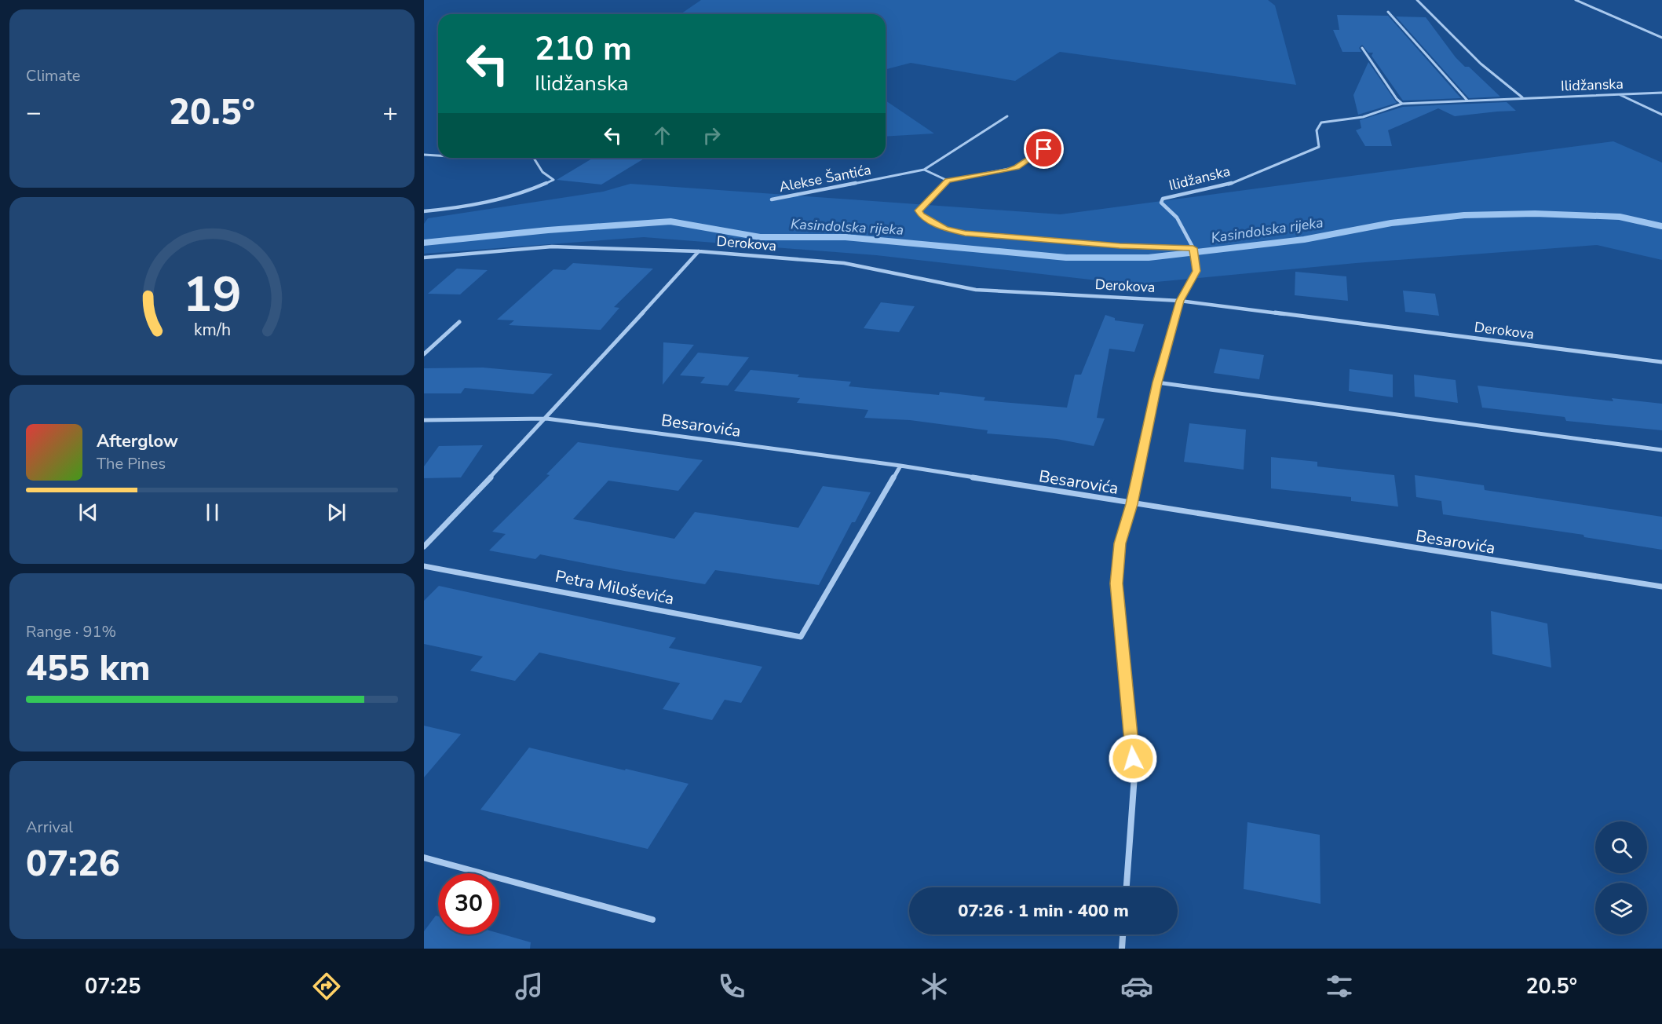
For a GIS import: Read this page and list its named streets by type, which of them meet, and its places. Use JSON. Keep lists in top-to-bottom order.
{
  "streets": {
    "street": [
      "Ilidžanska",
      "Alekse Šantića",
      "Derokova",
      "Besarovića",
      "Petra Miloševića"
    ]
  },
  "crossings": [
    ["Derokova", "Besarovića"],
    ["Besarovića", "Petra Miloševića"]
  ],
  "water": ["Kasindolska rijeka"],
  "page": {
    "tile": [
      "Climate",
      ["Range · 91%", "455 km"],
      ["Arrival", "07:26"]
    ],
    "turn": ["210 m", "Ilidžanska"],
    "heat": ["−", "20.5°", "+"],
    "song": ["Afterglow", "The Pines"],
    "limit": "30",
    "trip": "07:26 · 1 min · 400 m",
    "tabs": ["07:25", "20.5°"],
    "gauge": ["19", "km/h"]
  }
}
